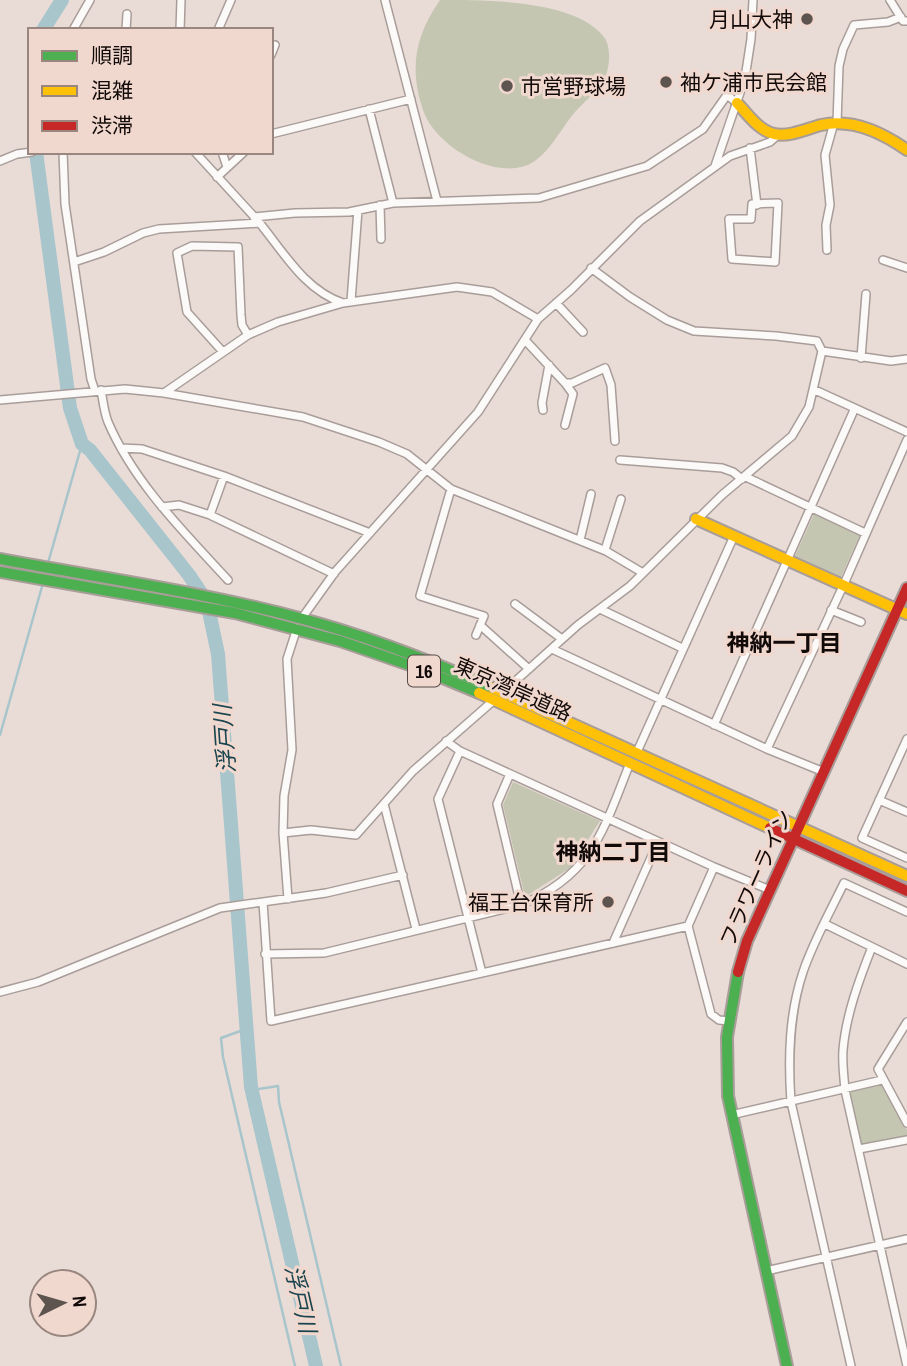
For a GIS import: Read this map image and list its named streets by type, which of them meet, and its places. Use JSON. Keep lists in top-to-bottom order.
{
  "streets": {
    "main road": ["16", "東京湾岸道路", "フラワーライン"]
  },
  "crossings": [
    ["東京湾岸道路", "フラワーライン"]
  ],
  "districts": ["神納一丁目", "神納二丁目"],
  "water": ["浮戸川"],
  "places": [
    "月山大神",
    "袖ケ浦市民会館",
    "市営野球場",
    "福王台保育所"
  ],
  "legend": ["順調", "混雑", "渋滞"],
  "north": "right"
}
